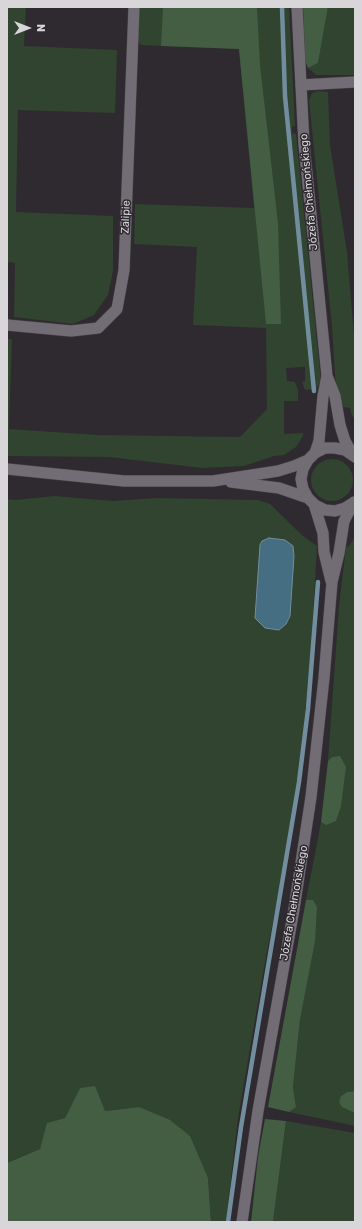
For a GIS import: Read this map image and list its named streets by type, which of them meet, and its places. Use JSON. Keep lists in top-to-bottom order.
{
  "streets": {
    "street": ["Józefa Chełmońskiego", "Zalipie"]
  },
  "north": "right"
}
